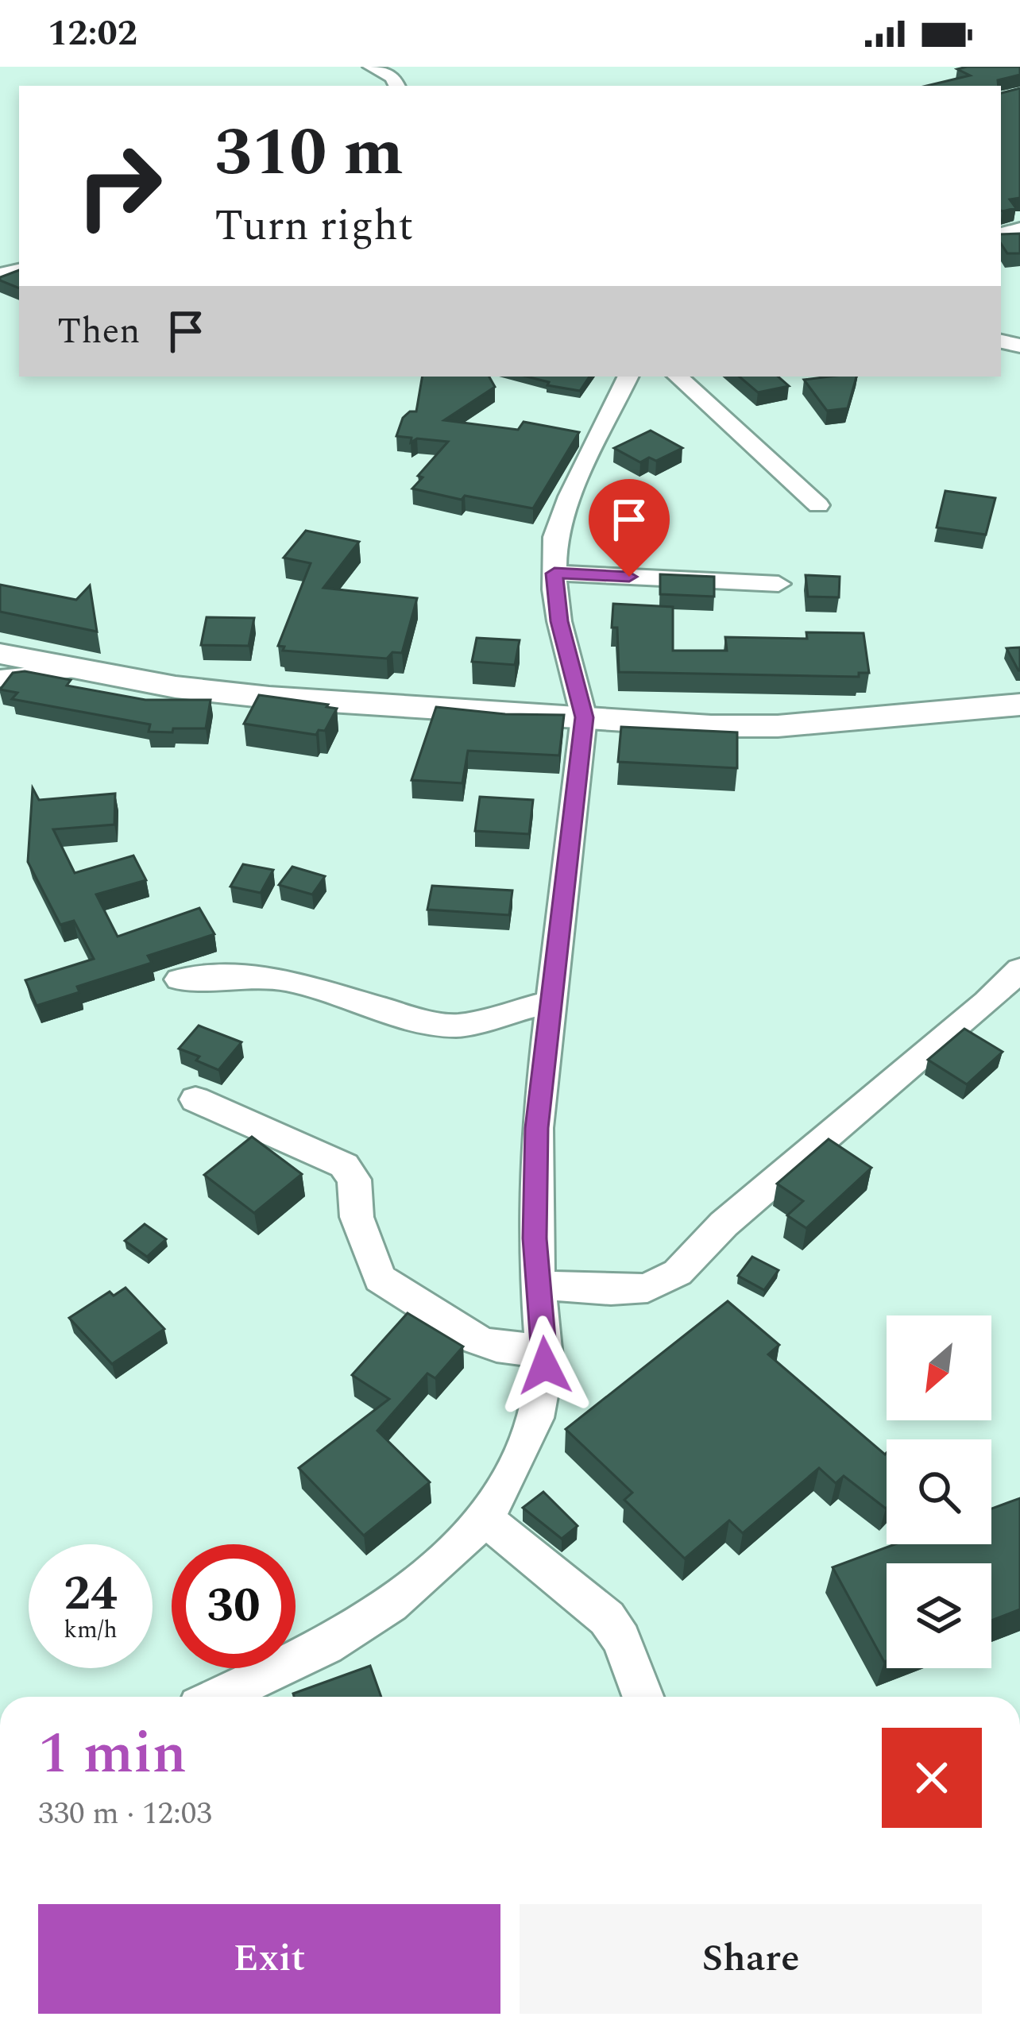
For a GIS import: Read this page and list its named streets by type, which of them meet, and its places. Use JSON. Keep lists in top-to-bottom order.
{
  "north": "bottom left",
  "page": {
    "status": "12:02",
    "turn": ["310 m", "Turn right"],
    "then": "Then",
    "speed": "24 km/h",
    "limit": "30",
    "heading": ["1 min", "330 m · 12:03"],
    "buttons": ["Exit", "Share"]
  }
}
